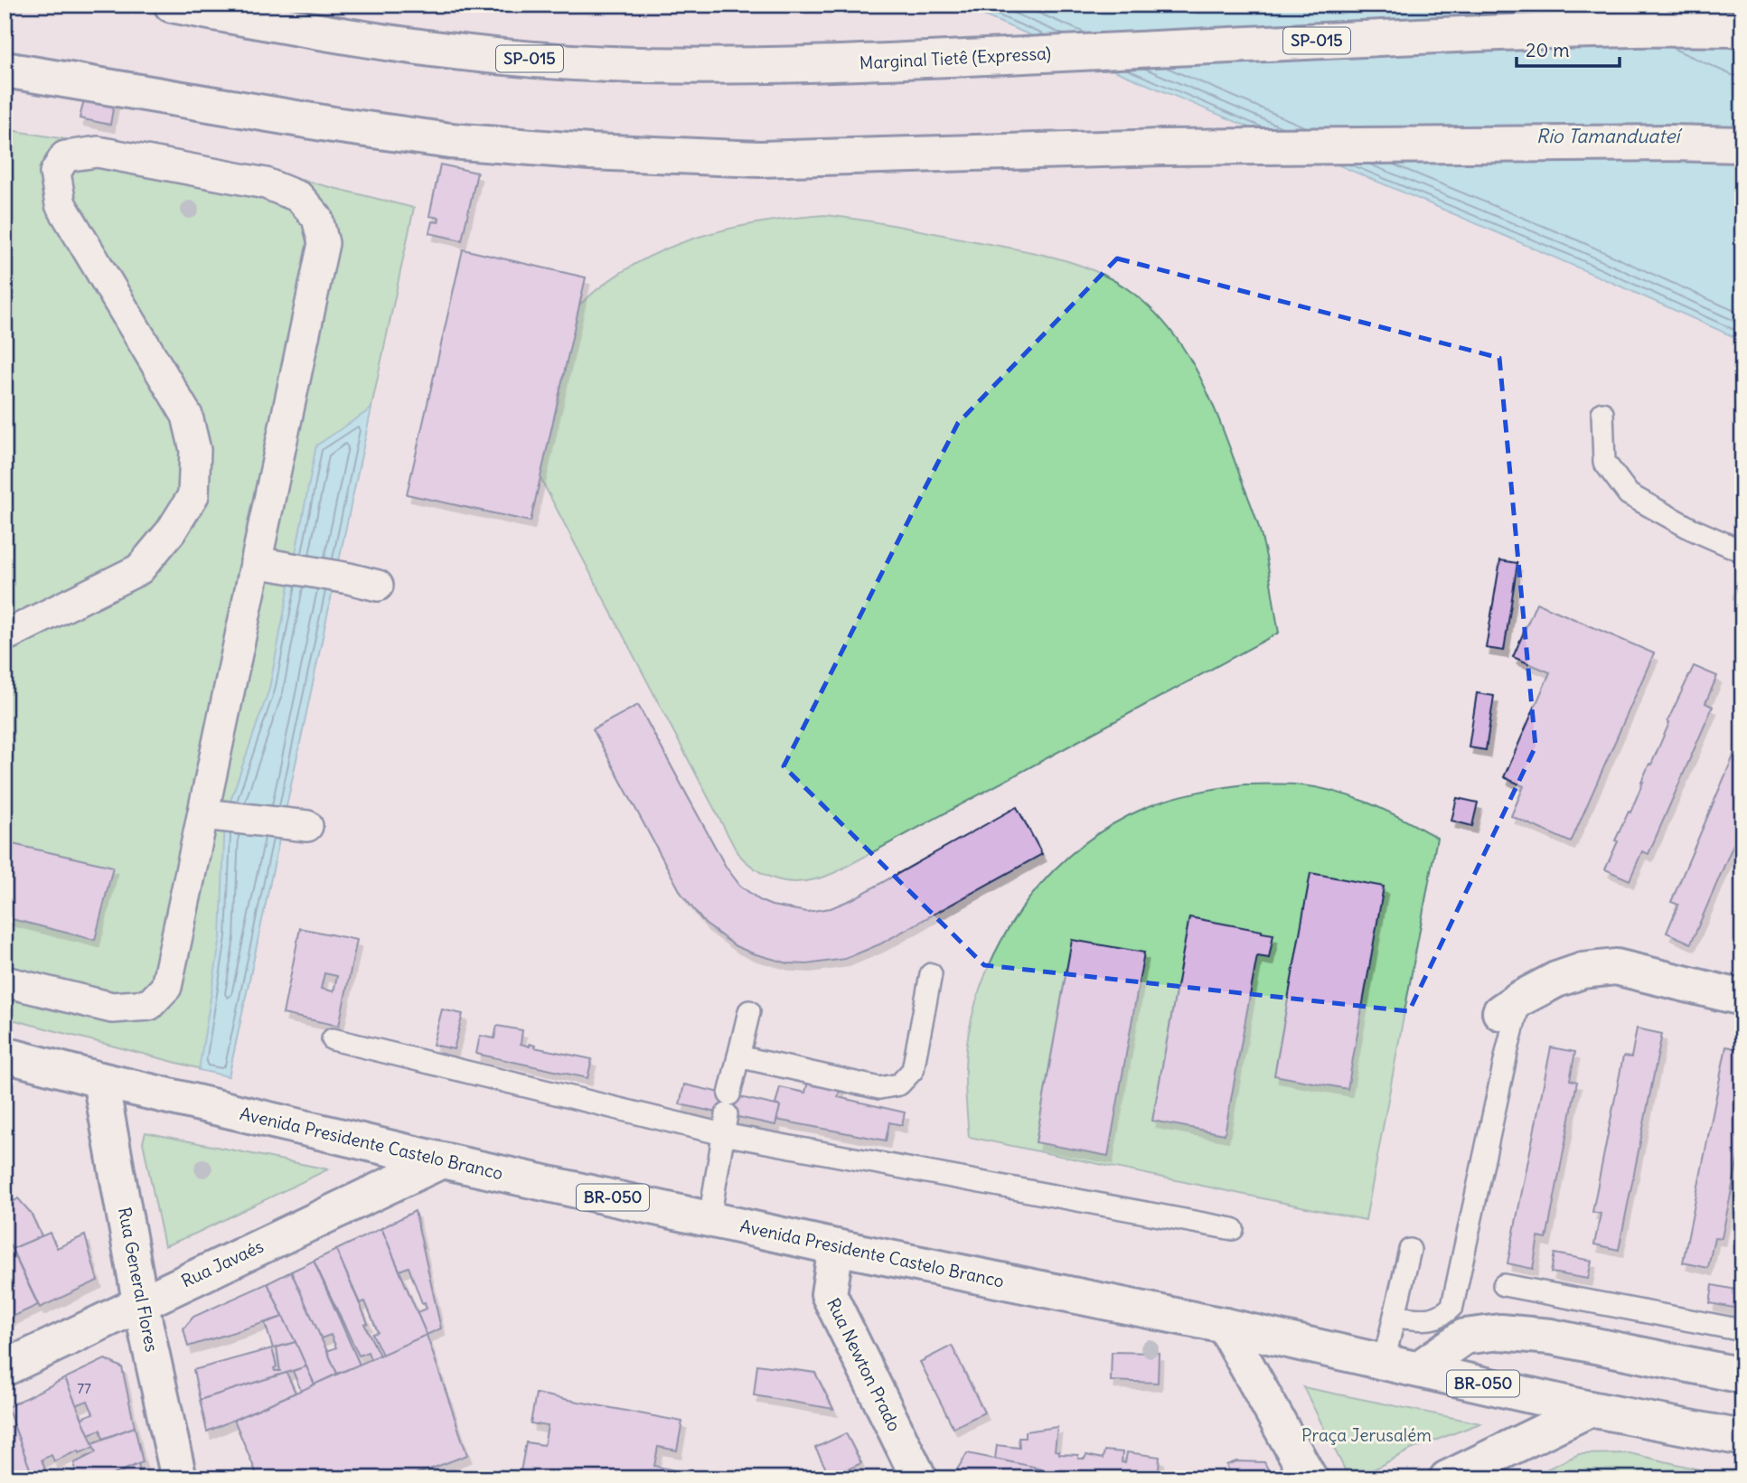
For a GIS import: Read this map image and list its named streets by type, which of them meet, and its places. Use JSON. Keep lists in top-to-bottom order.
{
  "streets": {
    "main road": [
      "SP-015",
      "Marginal Tietê (Expressa)",
      "Avenida Presidente Castelo Branco",
      "BR-050",
      "Rua Javaés",
      "Rua General Flores",
      "Rua Newton Prado"
    ]
  },
  "crossings": [
    ["Avenida Presidente Castelo Branco", "Rua Javaés"],
    ["Avenida Presidente Castelo Branco", "Rua General Flores"],
    ["Avenida Presidente Castelo Branco", "Rua Newton Prado"],
    ["Rua Javaés", "Rua General Flores"]
  ],
  "water": ["Rio Tamanduateí"],
  "parks": ["Praça Jerusalém"],
  "house_numbers": ["77"],
  "scale_bar": "20 m"
}
